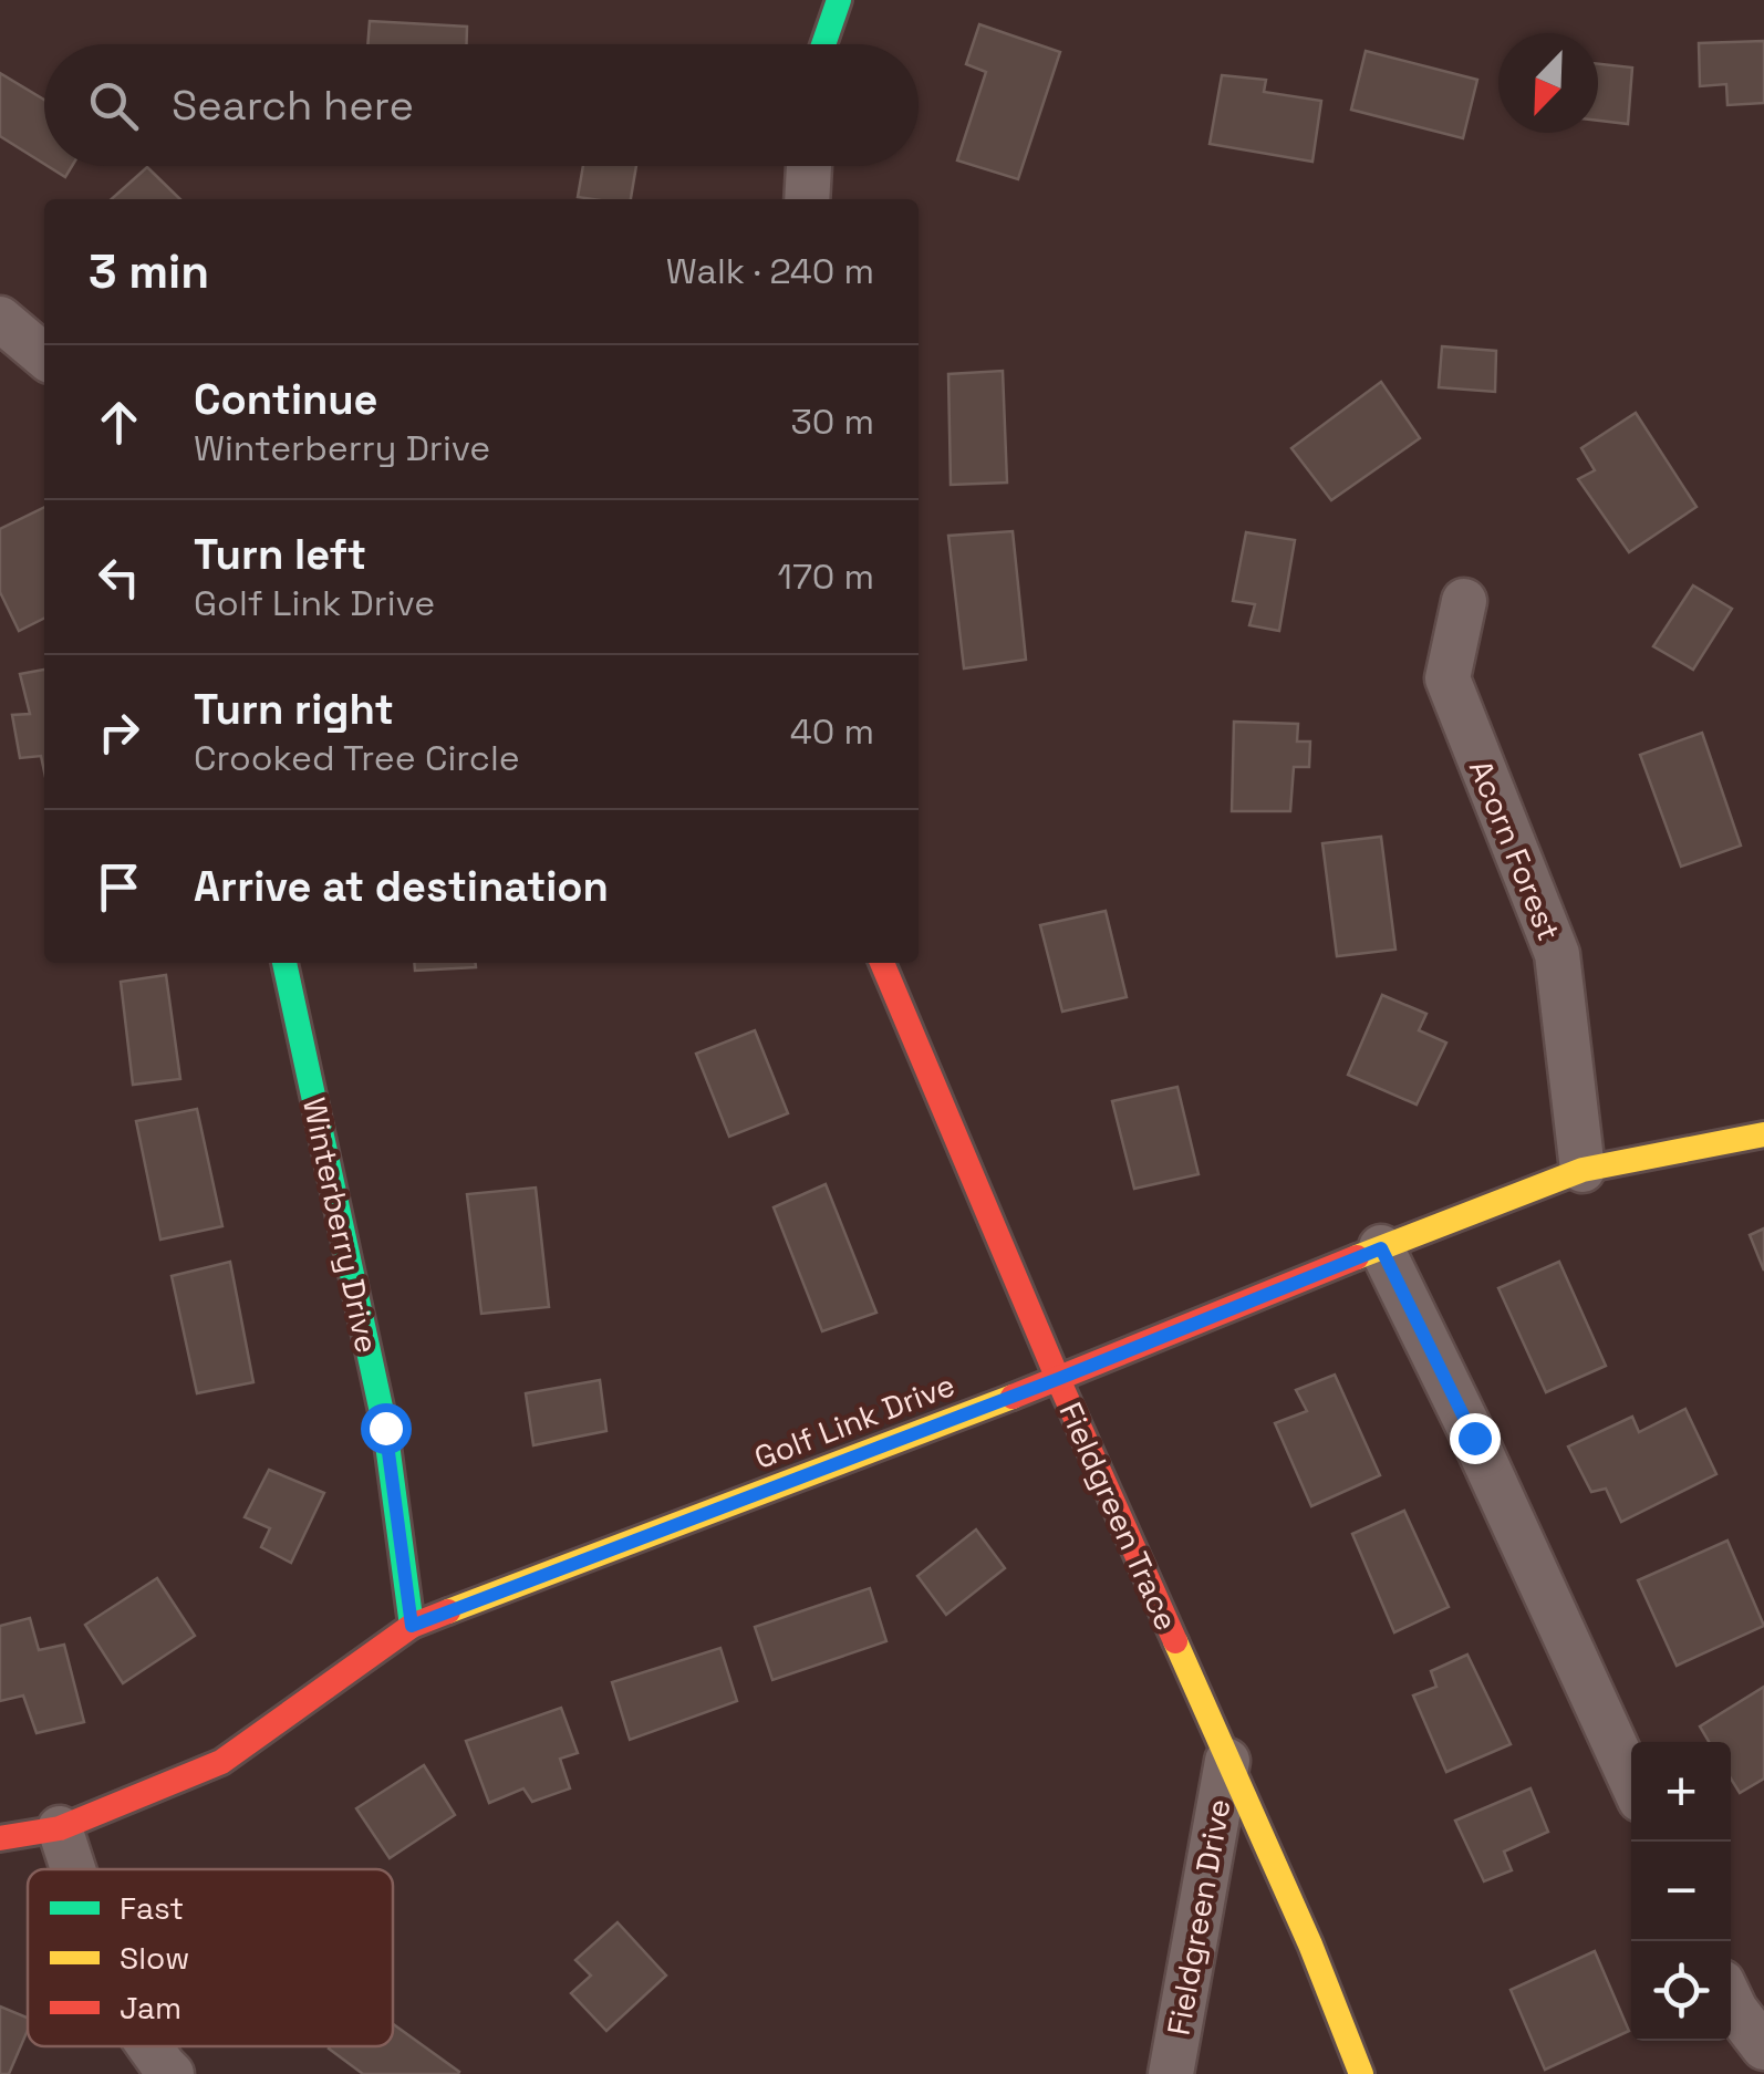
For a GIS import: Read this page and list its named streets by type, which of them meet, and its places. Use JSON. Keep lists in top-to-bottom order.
{
  "streets": {
    "street": [
      "Acorn Forest",
      "Winterberry Drive",
      "Golf Link Drive",
      "Fieldgreen Trace",
      "Fieldgreen Drive"
    ]
  },
  "crossings": [
    ["Acorn Forest", "Golf Link Drive"],
    ["Winterberry Drive", "Golf Link Drive"],
    ["Golf Link Drive", "Fieldgreen Trace"],
    ["Fieldgreen Trace", "Fieldgreen Drive"]
  ],
  "legend": ["Fast", "Slow", "Jam"],
  "north": "bottom left",
  "page": {
    "search": "Search here",
    "heading": ["3 min", "Walk · 240 m"],
    "list": [
      ["Continue", "Winterberry Drive", "30 m"],
      ["Turn left", "Golf Link Drive", "170 m"],
      ["Turn right", "Crooked Tree Circle", "40 m"],
      "Arrive at destination"
    ],
    "map_buttons": ["+", "−"]
  }
}
